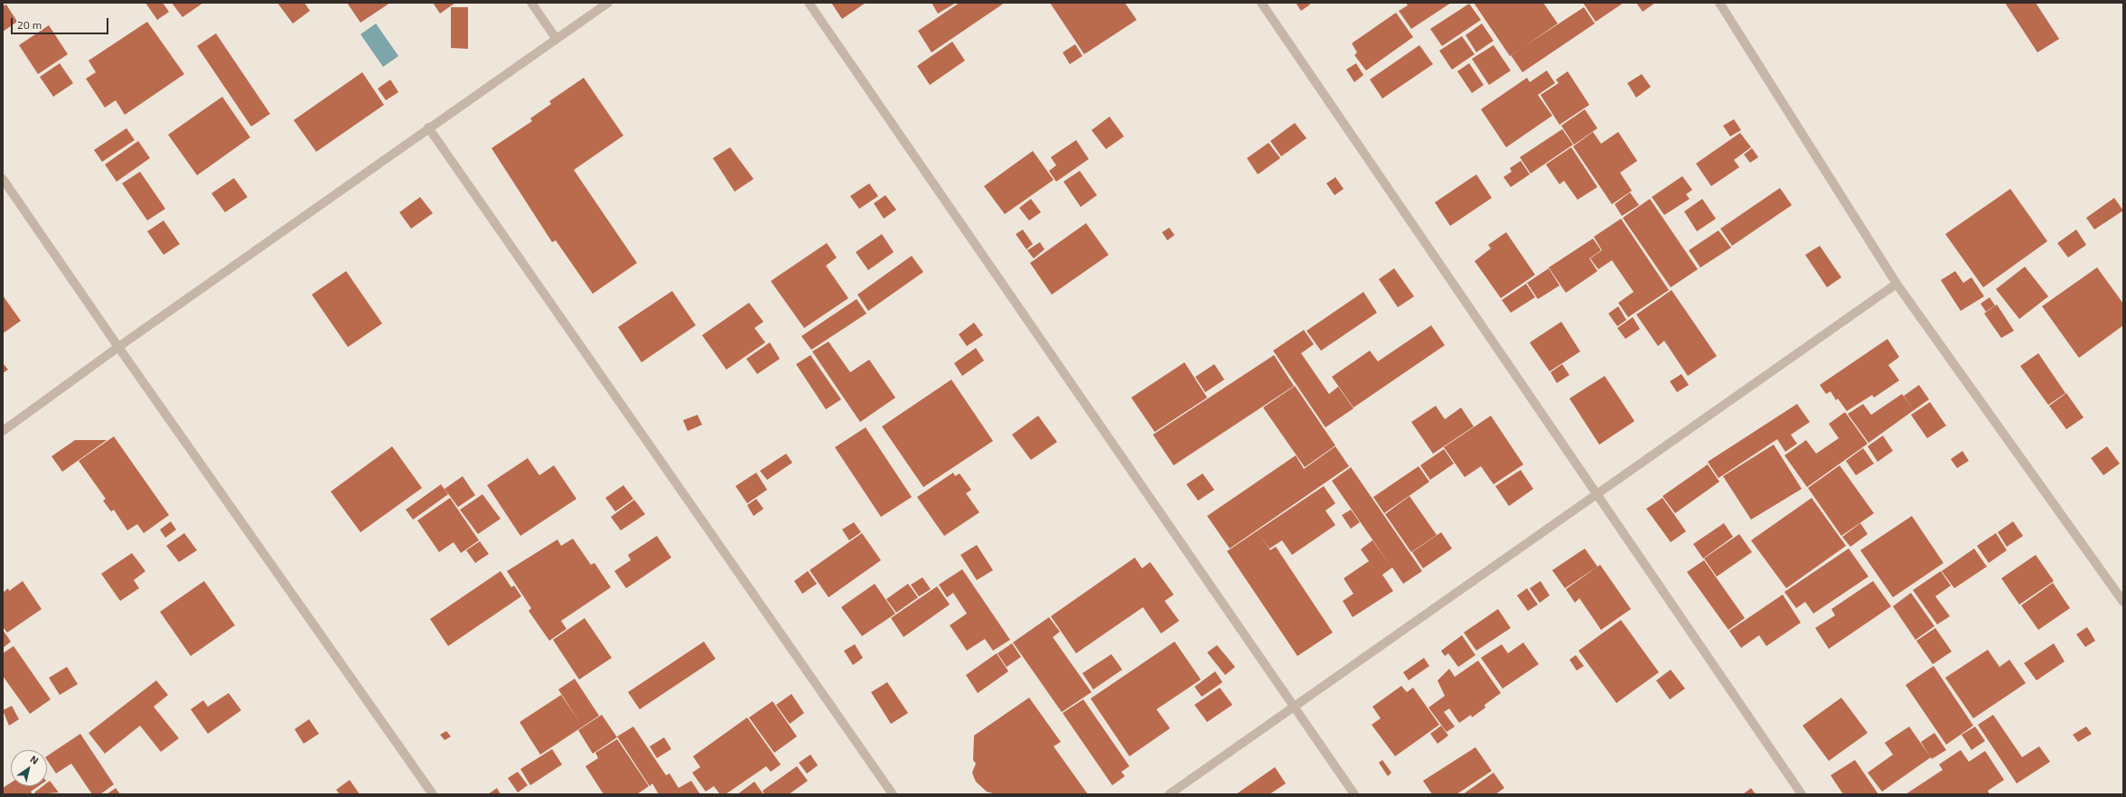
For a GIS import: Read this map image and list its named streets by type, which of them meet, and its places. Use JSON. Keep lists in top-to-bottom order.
{
  "scale_bar": "20 m",
  "north": "top right"
}
